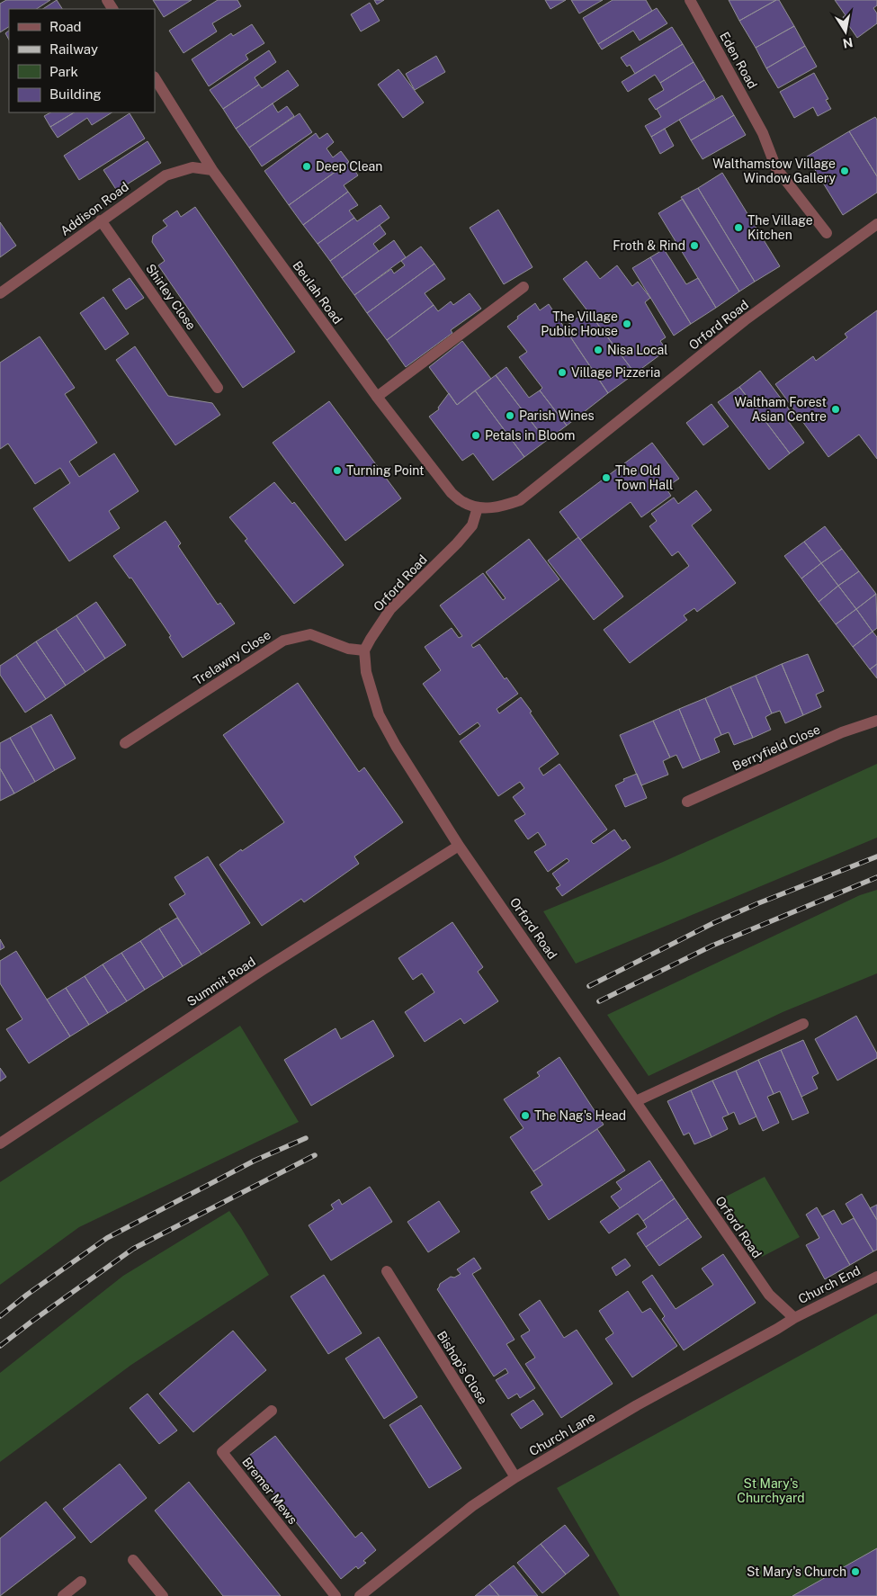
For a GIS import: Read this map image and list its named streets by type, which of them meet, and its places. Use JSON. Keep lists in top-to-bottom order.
{
  "streets": {
    "street": [
      "Eden Road",
      "Addison Road",
      "Beulah Road",
      "Shirley Close",
      "Orford Road",
      "Trelawny Close",
      "Berryfield Close",
      "Summit Road",
      "Church End",
      "Bishop's Close",
      "Church Lane",
      "Bremer Mews"
    ]
  },
  "crossings": [
    ["Addison Road", "Beulah Road"],
    ["Addison Road", "Shirley Close"],
    ["Beulah Road", "Orford Road"],
    ["Orford Road", "Trelawny Close"],
    ["Orford Road", "Summit Road"],
    ["Orford Road", "Church End"],
    ["Orford Road", "Church Lane"],
    ["Church End", "Church Lane"],
    ["Bishop's Close", "Church Lane"]
  ],
  "parks": ["St Mary's Churchyard"],
  "places": [
    "Deep Clean",
    "Walthamstow Village Window Gallery",
    "The Village Kitchen",
    "Froth & Rind",
    "The Village Public House",
    "Nisa Local",
    "Village Pizzeria",
    "Waltham Forest Asian Centre",
    "Parish Wines",
    "Petals in Bloom",
    "Turning Point",
    "The Old Town Hall",
    "The Nag's Head",
    "St Mary's Church"
  ],
  "legend": [
    "Road",
    "Railway",
    "Park",
    "Building"
  ],
  "north": "bottom"
}
